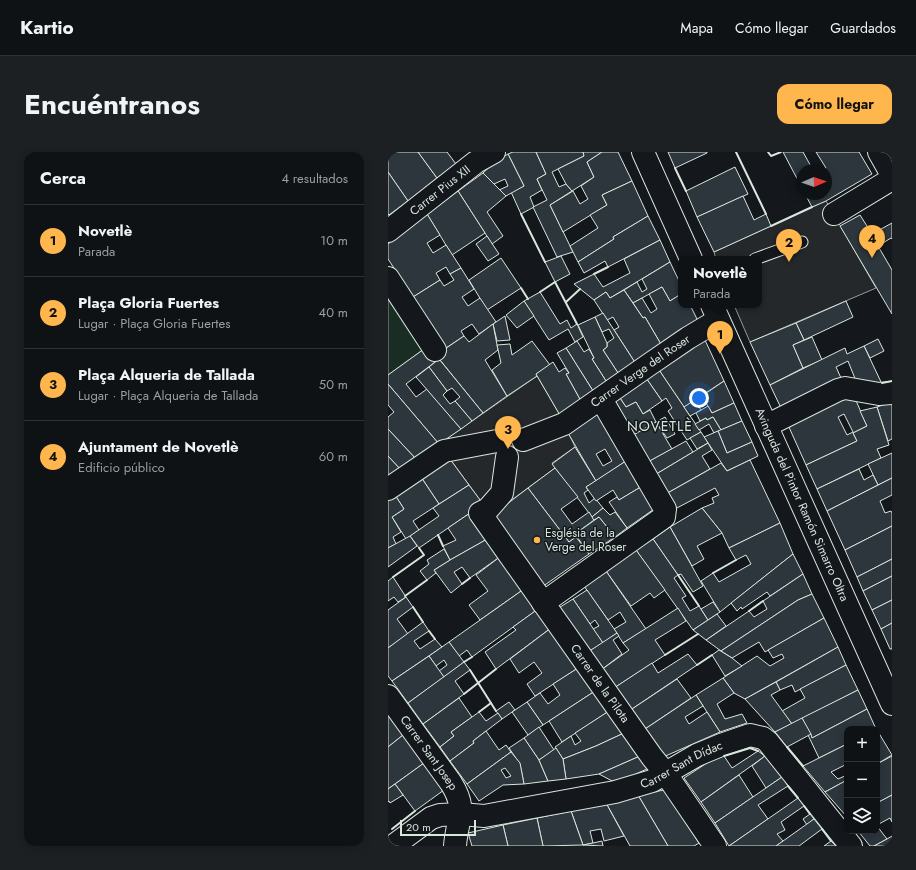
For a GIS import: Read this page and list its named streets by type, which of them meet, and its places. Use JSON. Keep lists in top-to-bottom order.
{
  "streets": {
    "street": [
      "Carrer Pius XII",
      "Carrer Verge del Roser",
      "Avinguda del Pintor Ramón Simarro Oltra",
      "Carrer de la Pilota",
      "Carrer Sant Josep",
      "Carrer Sant Dídac"
    ]
  },
  "crossings": [
    ["Carrer Verge del Roser", "Avinguda del Pintor Ramón Simarro Oltra"],
    ["Carrer Verge del Roser", "Carrer de la Pilota"],
    ["Carrer de la Pilota", "Carrer Sant Dídac"],
    ["Carrer Sant Josep", "Carrer Sant Dídac"]
  ],
  "districts": ["NOVETLÈ"],
  "places": ["Església de la Verge del Roser"],
  "scale_bar": "20 m",
  "north": "right",
  "page": {
    "header": "Kartio",
    "nav": ["Mapa", "Cómo llegar", "Guardados"],
    "title": "Encuéntranos",
    "buttons": "Cómo llegar",
    "heading": ["Cerca", "4 resultados"],
    "list": [
      {
        "mark": "1",
        "name": "Novetlè",
        "note": "Parada",
        "value": "10 m"
      },
      {
        "mark": "2",
        "name": "Plaça Gloria Fuertes",
        "note": "Lugar · Plaça Gloria Fuertes",
        "value": "40 m"
      },
      {
        "mark": "3",
        "name": "Plaça Alqueria de Tallada",
        "note": "Lugar · Plaça Alqueria de Tallada",
        "value": "50 m"
      },
      {
        "mark": "4",
        "name": "Ajuntament de Novetlè",
        "note": "Edificio público",
        "value": "60 m"
      }
    ],
    "pins": [
      "4",
      "2",
      "1",
      "3"
    ],
    "popup": ["Novetlè", "Parada"],
    "map_buttons": ["+", "−"],
    "scale": "20 m"
  }
}
